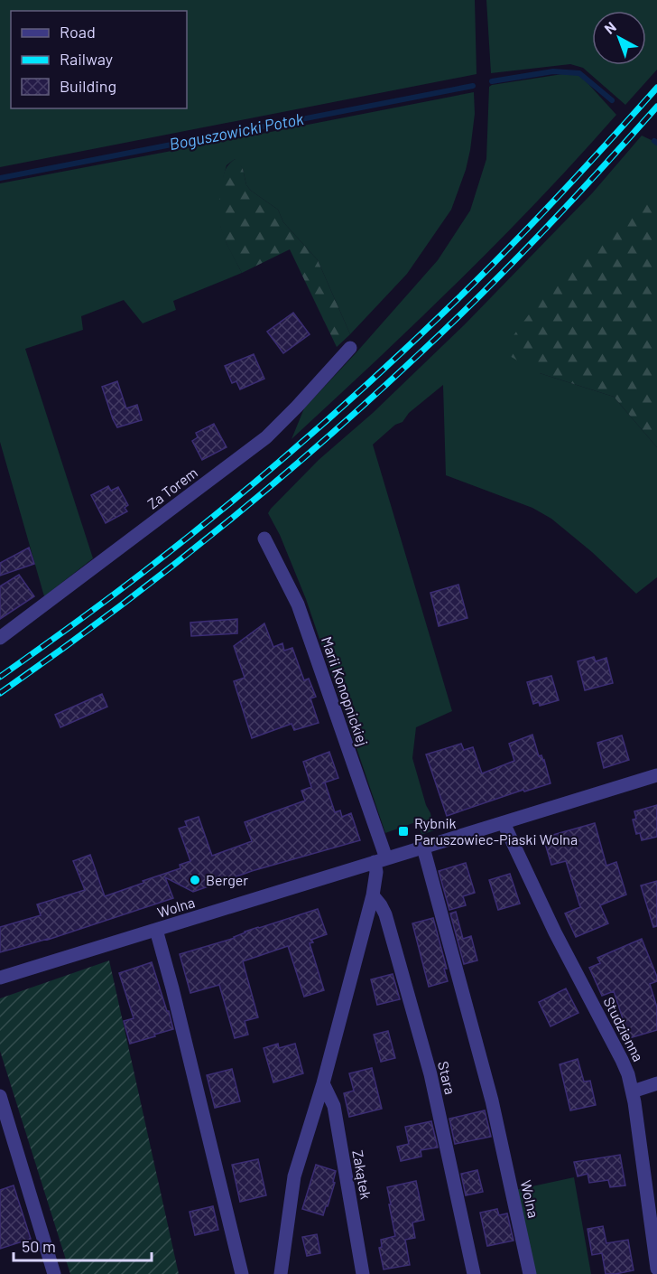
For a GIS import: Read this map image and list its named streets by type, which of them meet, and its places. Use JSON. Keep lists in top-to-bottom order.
{
  "streets": {
    "street": [
      "Za Torem",
      "Marii Konopnickiej",
      "Wolna",
      "Studzienna",
      "Stara",
      "Zakątek"
    ]
  },
  "crossings": [
    ["Marii Konopnickiej", "Wolna"],
    ["Wolna", "Studzienna"]
  ],
  "water": ["Boguszowicki Potok"],
  "places": {
    "transit": ["Rybnik Paruszowiec-Piaski Wolna"],
    "other": ["Berger"]
  },
  "legend": ["Road", "Railway", "Building"],
  "scale_bar": "50 m",
  "north": "top left"
}
